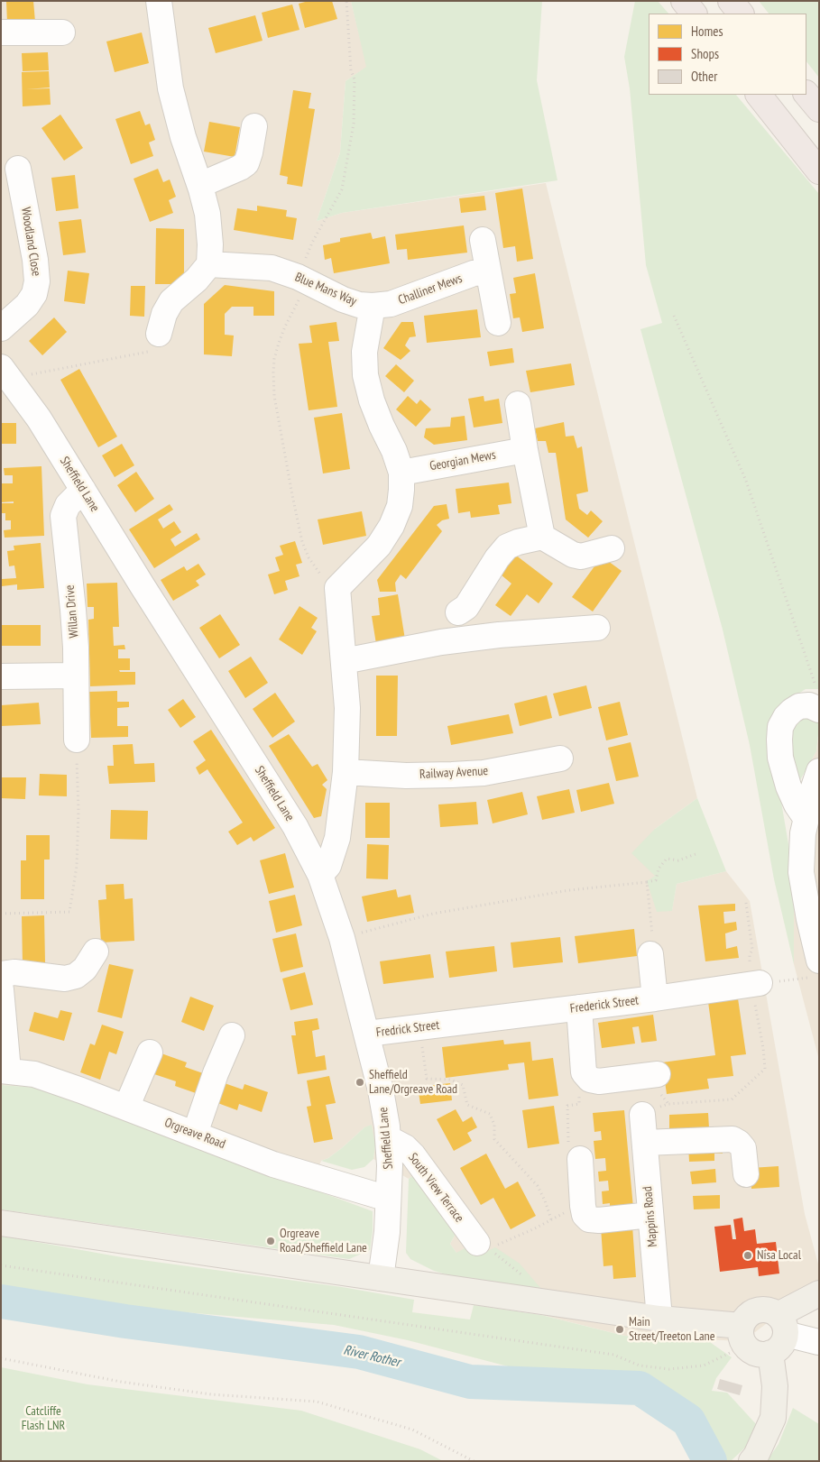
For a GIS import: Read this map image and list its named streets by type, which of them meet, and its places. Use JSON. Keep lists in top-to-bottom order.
{
  "streets": {
    "street": [
      "Woodland Close",
      "Blue Mans Way",
      "Challiner Mews",
      "Georgian Mews",
      "Sheffield Lane",
      "Willan Drive",
      "Railway Avenue",
      "Frederick Street",
      "Fredrick Street",
      "Orgreave Road",
      "South View Terrace",
      "Mappins Road"
    ]
  },
  "crossings": [
    ["Blue Mans Way", "Challiner Mews"],
    ["Blue Mans Way", "Georgian Mews"],
    ["Sheffield Lane", "Willan Drive"],
    ["Sheffield Lane", "Fredrick Street"],
    ["Sheffield Lane", "Orgreave Road"],
    ["Sheffield Lane", "South View Terrace"],
    ["Frederick Street", "Fredrick Street"]
  ],
  "water": ["River Rother"],
  "parks": ["Catcliffe Flash LNR"],
  "places": [
    "Sheffield Lane/Orgreave Road",
    "Orgreave Road/Sheffield Lane",
    "Nisa Local",
    "Main Street/Treeton Lane"
  ],
  "legend": ["Homes", "Shops", "Other"]
}
